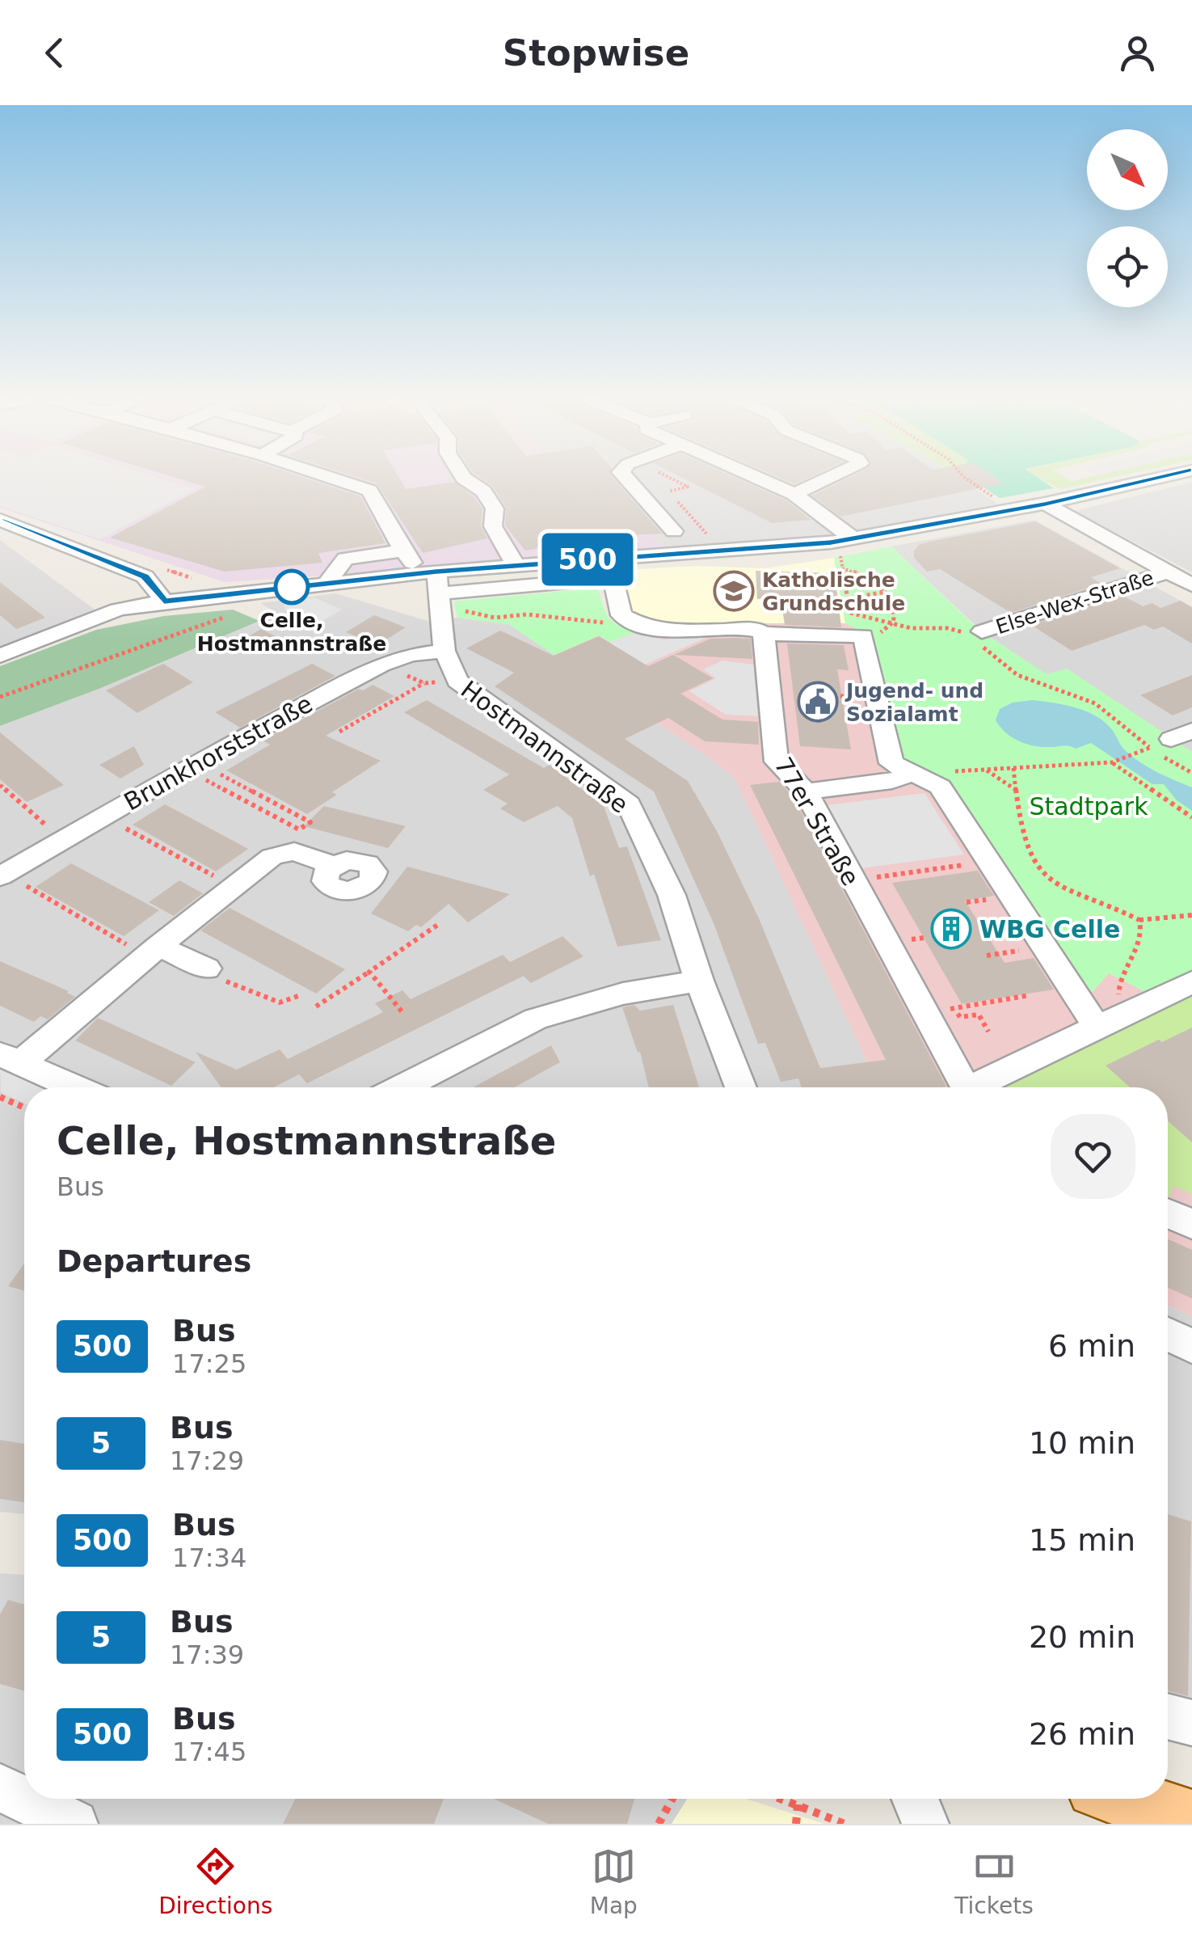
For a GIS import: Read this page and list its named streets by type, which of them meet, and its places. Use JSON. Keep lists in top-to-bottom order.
{
  "streets": {
    "street": [
      "Else-Wex-Straße",
      "Hostmannstraße",
      "Brunkhorststraße",
      "77er Straße"
    ]
  },
  "crossings": [
    ["Hostmannstraße", "Brunkhorststraße"]
  ],
  "parks": ["Stadtpark"],
  "places": {
    "other": ["Celle, Hostmannstraße"],
    "school or university": ["Katholische Grundschule"],
    "public building": ["Jugend- und Sozialamt"],
    "building": ["WBG Celle"]
  },
  "lines": ["bus line 500"],
  "north": "bottom right",
  "page": {
    "header": "Stopwise",
    "on_map": "500",
    "heading": [
      ["Celle, Hostmannstraße", "Bus"],
      "Departures"
    ],
    "list": [
      {
        "mark": "500",
        "name": "Bus",
        "note": "17:25",
        "value": "6 min"
      },
      {
        "mark": "5",
        "name": "Bus",
        "note": "17:29",
        "value": "10 min"
      },
      {
        "mark": "500",
        "name": "Bus",
        "note": "17:34",
        "value": "15 min"
      },
      {
        "mark": "5",
        "name": "Bus",
        "note": "17:39",
        "value": "20 min"
      },
      {
        "mark": "500",
        "name": "Bus",
        "note": "17:45",
        "value": "26 min"
      }
    ],
    "tabs": ["Directions", "Map", "Tickets"]
  }
}
